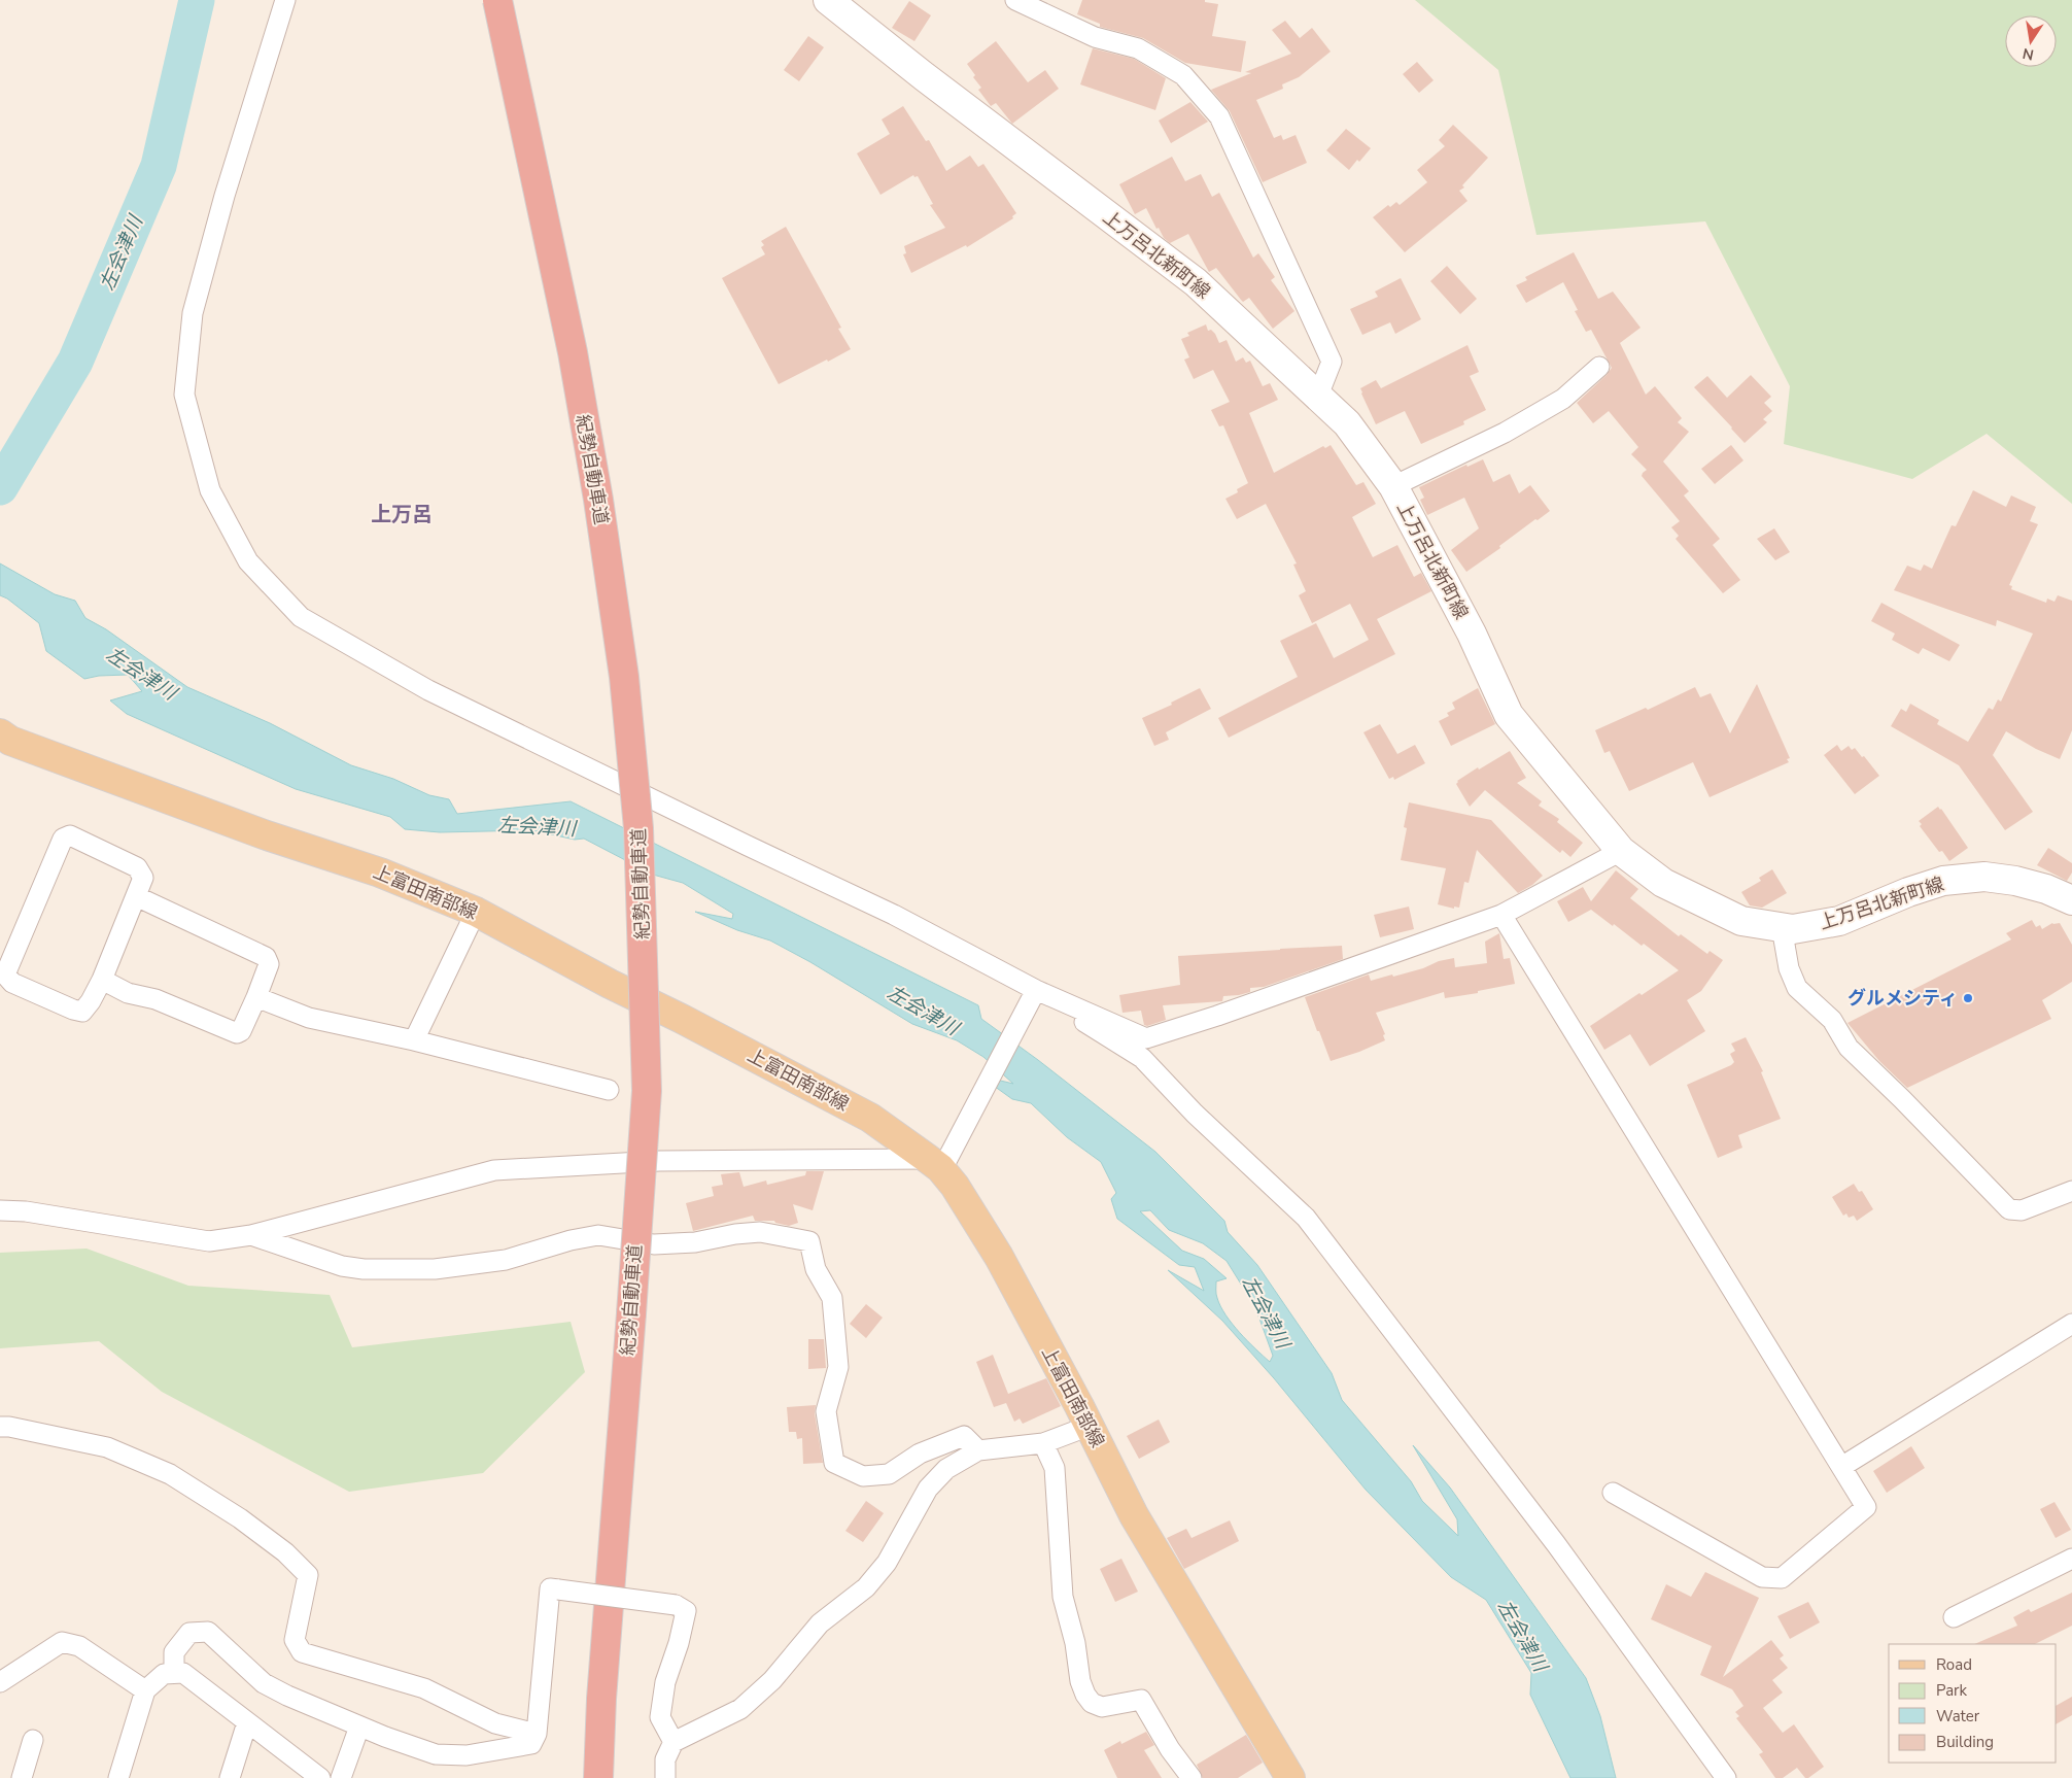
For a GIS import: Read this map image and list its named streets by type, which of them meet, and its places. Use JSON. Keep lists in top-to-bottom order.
{
  "streets": {
    "highway": ["紀勢自動車道"],
    "main road": ["上万呂北新町線", "上富田南部線"]
  },
  "districts": ["上万呂"],
  "water": ["左会津川"],
  "places": ["グルメシティ"],
  "legend": [
    "Road",
    "Park",
    "Water",
    "Building"
  ],
  "north": "bottom"
}
